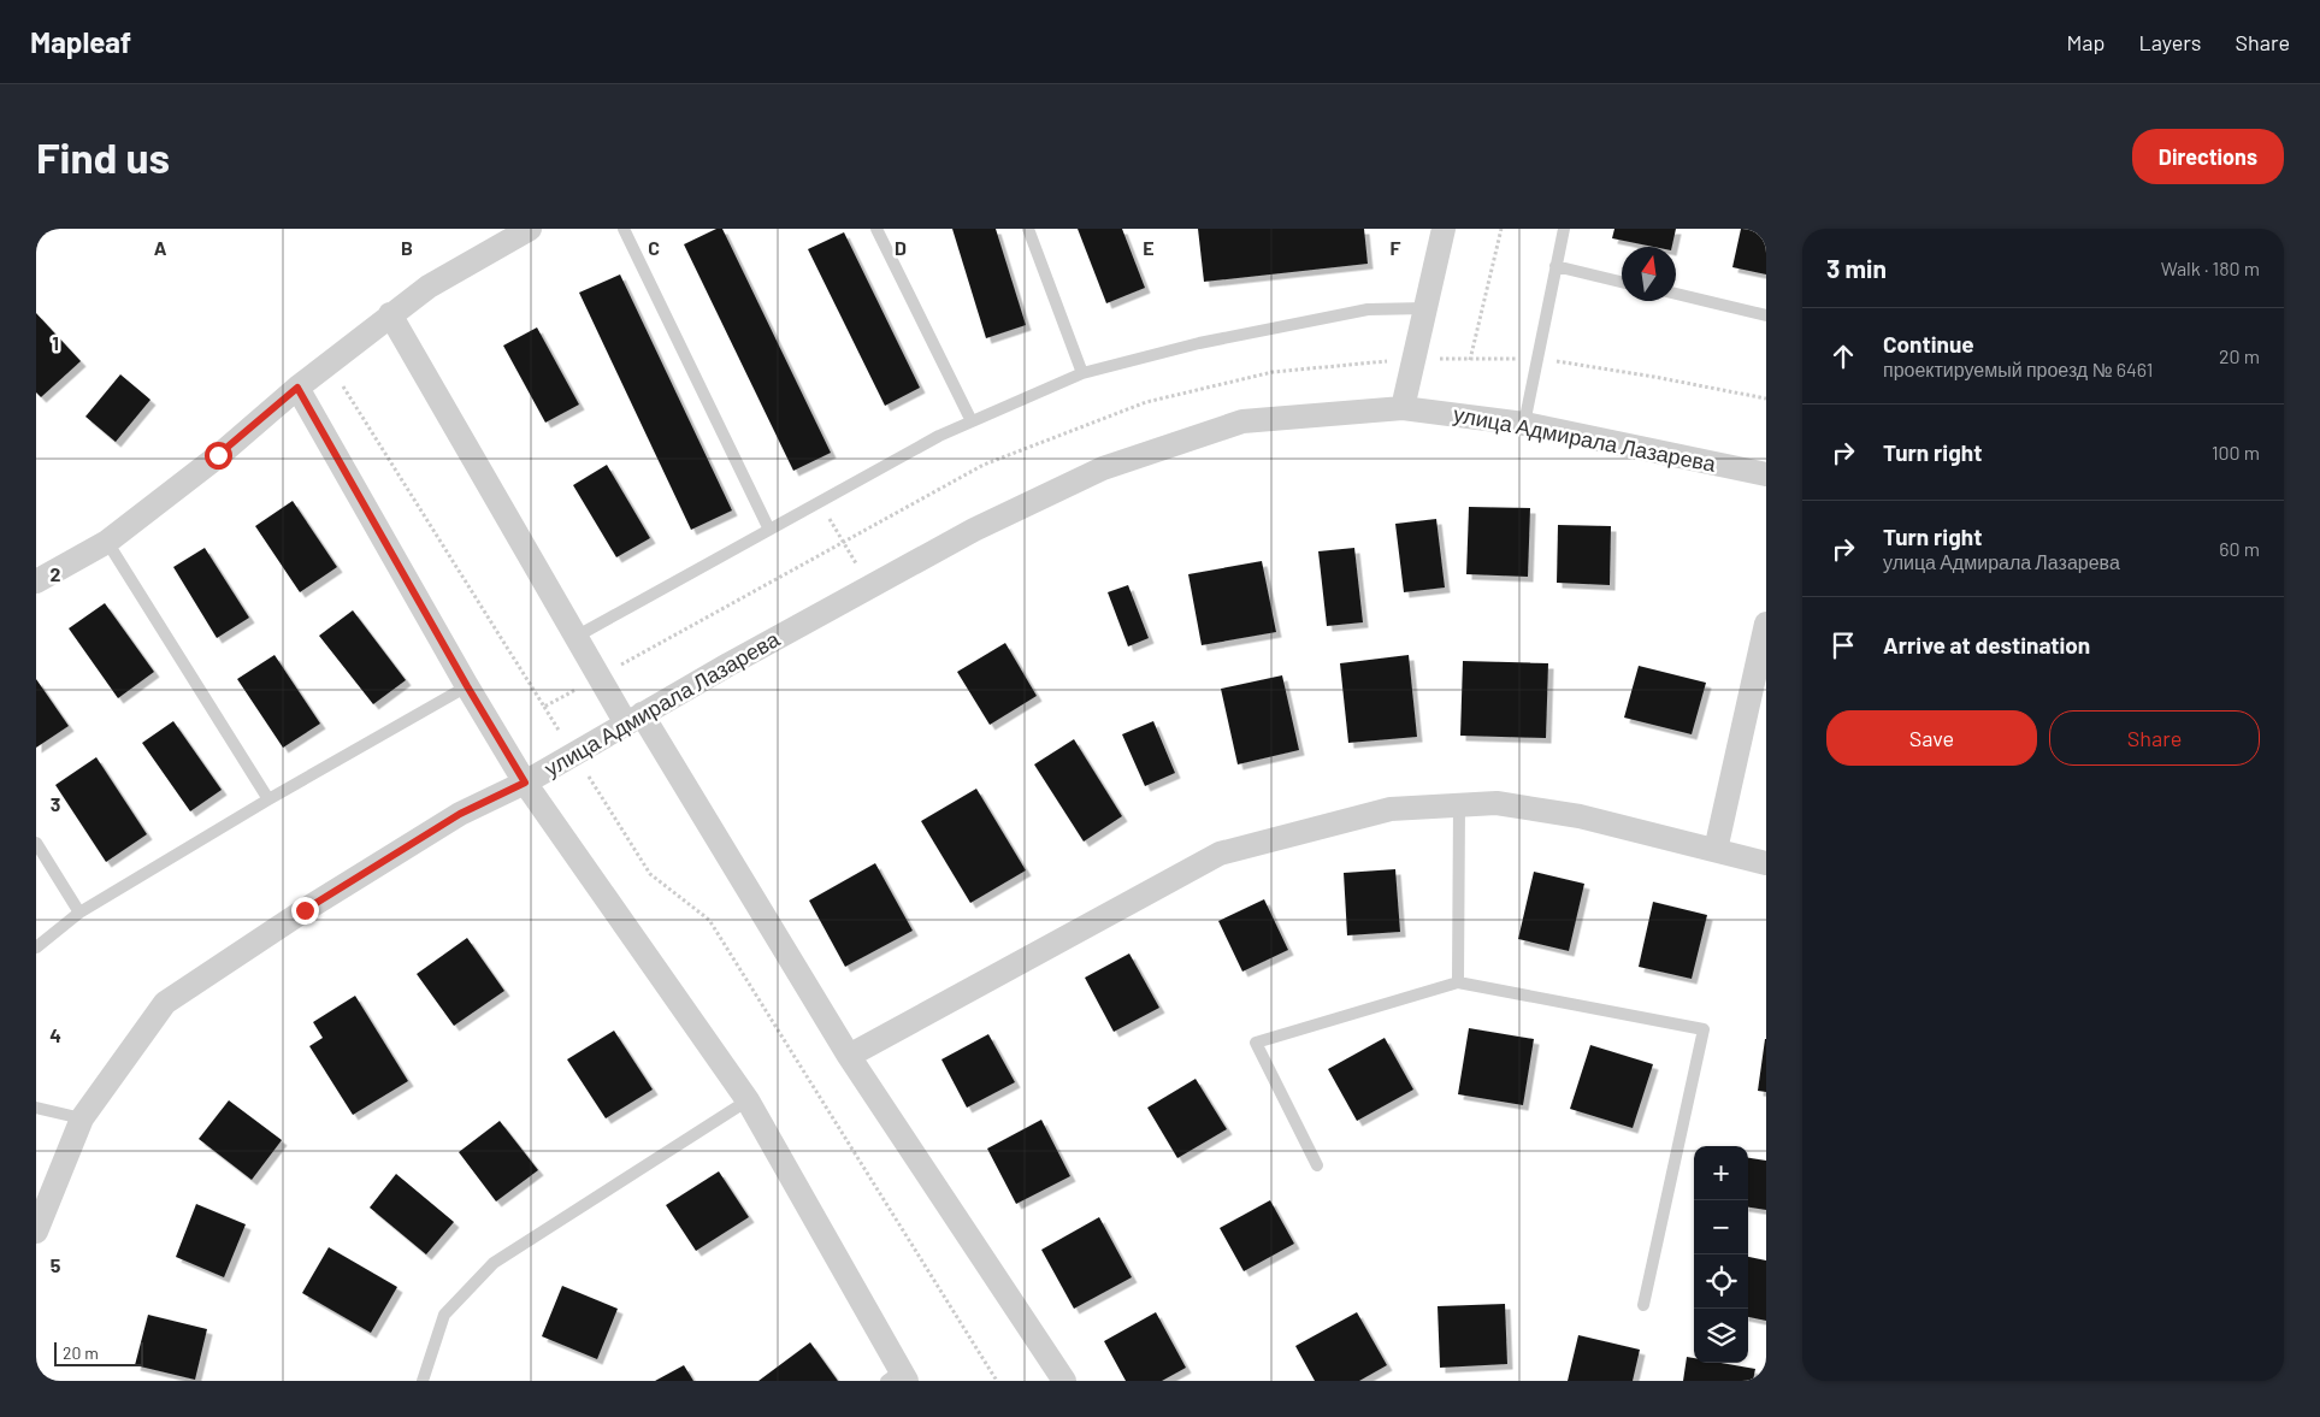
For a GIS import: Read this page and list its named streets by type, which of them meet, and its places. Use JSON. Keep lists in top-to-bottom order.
{
  "streets": {
    "street": ["улица Адмирала Лазарева"]
  },
  "scale_bar": "20 m",
  "north": "top",
  "page": {
    "header": "Mapleaf",
    "nav": ["Map", "Layers", "Share"],
    "buttons": [
      "Directions",
      ["Save", "Share"]
    ],
    "title": "Find us",
    "heading": ["3 min", "Walk · 180 m"],
    "list": [
      ["Continue", "проектируемый проезд № 6461", "20 m"],
      ["Turn right", "100 m"],
      ["Turn right", "улица Адмирала Лазарева", "60 m"],
      "Arrive at destination"
    ],
    "map_buttons": ["+", "−"],
    "scale": "20 m"
  },
  "grid": {
    "columns": [
      "A",
      "B",
      "C",
      "D",
      "E",
      "F"
    ],
    "rows": [
      "1",
      "2",
      "3",
      "4",
      "5"
    ]
  }
}
